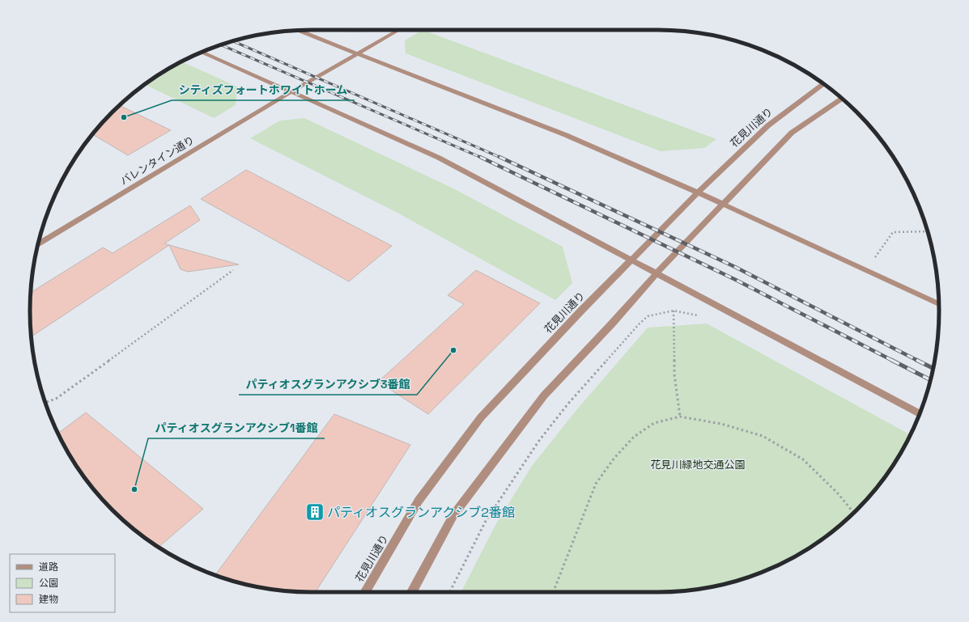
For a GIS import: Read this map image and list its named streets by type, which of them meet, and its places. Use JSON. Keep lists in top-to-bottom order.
{
  "streets": {
    "street": ["花見川通り", "バレンタイン通り"]
  },
  "parks": ["花見川緑地交通公園"],
  "places": {
    "other": ["シティズフォートホワイトホーム", "パティオスグランアクシブ3番館", "パティオスグランアクシブ1番館"],
    "building": ["パティオスグランアクシブ2番館"]
  },
  "legend": ["道路", "公園", "建物"]
}
